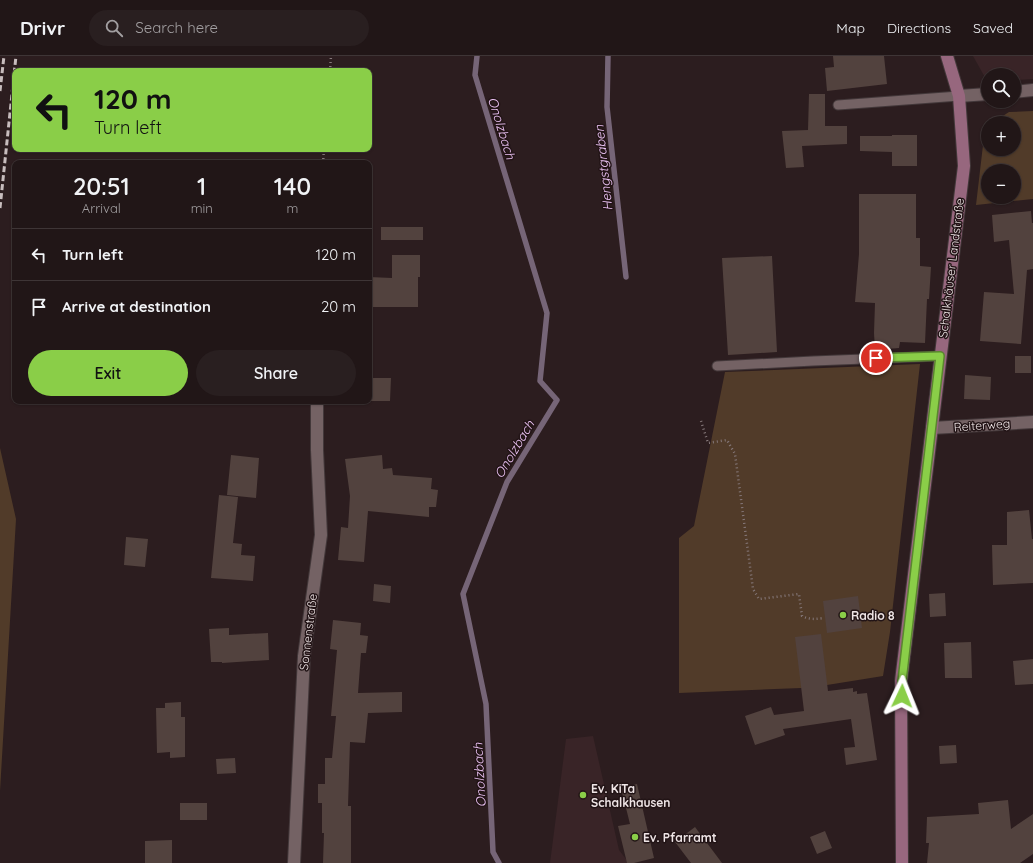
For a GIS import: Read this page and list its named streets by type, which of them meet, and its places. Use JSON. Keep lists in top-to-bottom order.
{
  "streets": {
    "main road": ["Schalkhäuser Landstraße"],
    "street": ["Reiterweg", "Sonnenstraße"]
  },
  "crossings": [
    ["Schalkhäuser Landstraße", "Reiterweg"]
  ],
  "water": ["Onolzbach", "Hengstgraben"],
  "places": ["Radio 8", "Ev. KiTa Schalkhausen", "Ev. Pfarramt"],
  "page": {
    "header": "Drivr",
    "search": "Search here",
    "nav": ["Map", "Directions", "Saved"],
    "map_buttons": ["+", "−"],
    "turn": ["120 m", "Turn left"],
    "eta": [
      "20:51",
      "Arrival",
      "1",
      "min",
      "140",
      "m"
    ],
    "list": [
      {
        "name": "Turn left",
        "value": "120 m"
      },
      {
        "name": "Arrive at destination",
        "value": "20 m"
      }
    ],
    "buttons": ["Exit", "Share"]
  }
}
